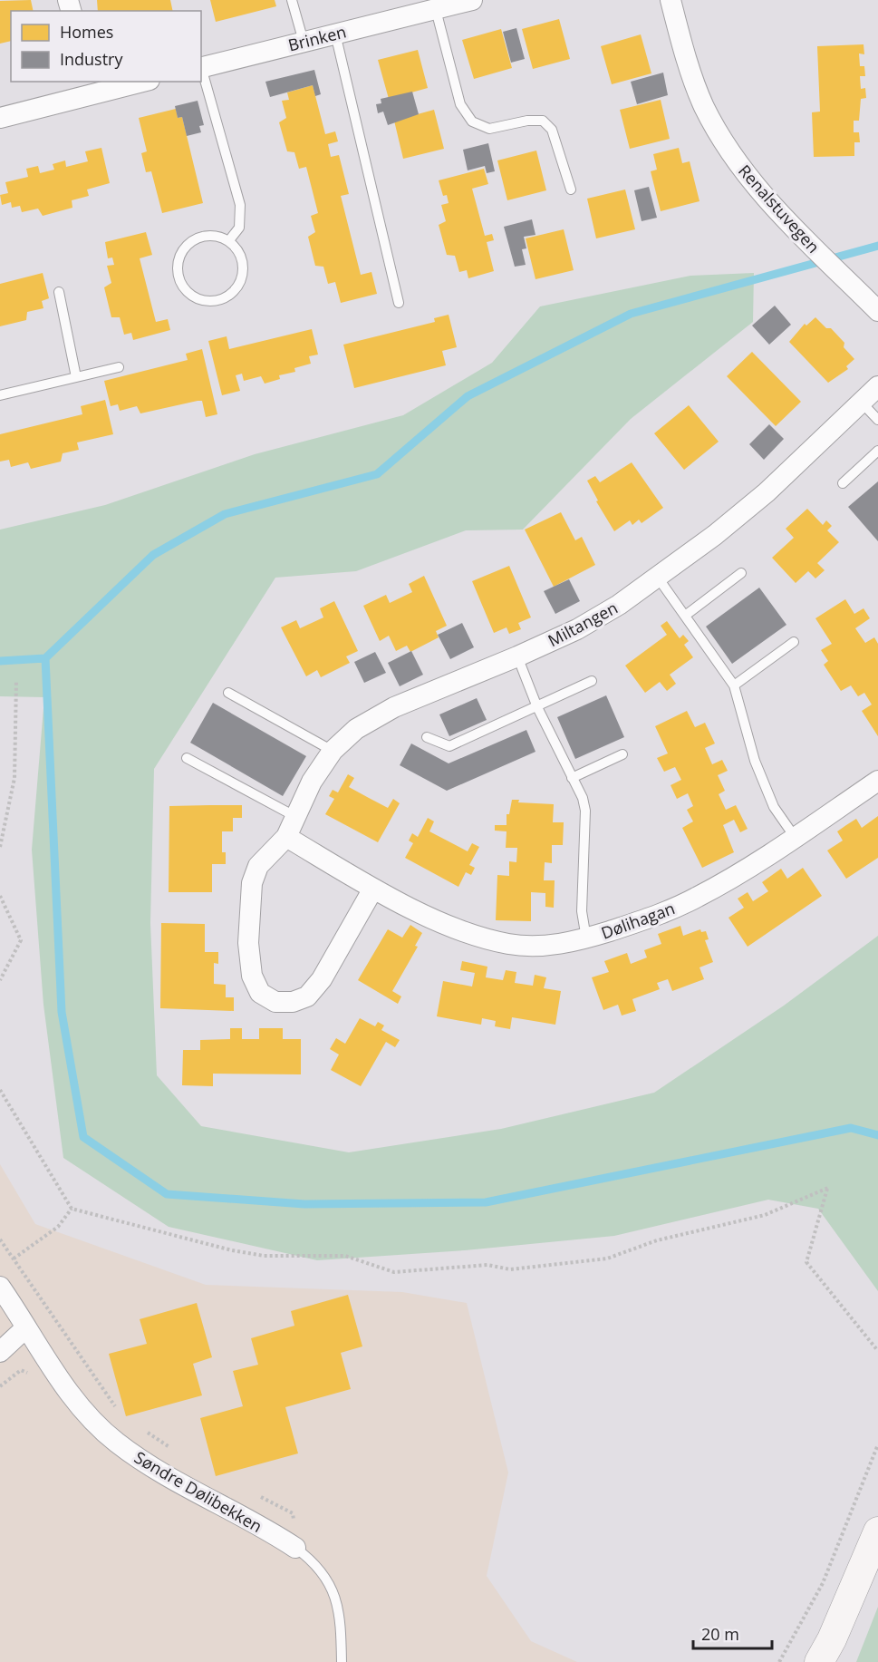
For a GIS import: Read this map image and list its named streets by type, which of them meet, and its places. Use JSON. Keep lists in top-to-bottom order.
{
  "streets": {
    "street": [
      "Brinken",
      "Renalstuvegen",
      "Miltangen",
      "Dølihagan",
      "Søndre Dølibekken"
    ]
  },
  "crossings": [
    ["Miltangen", "Dølihagan"]
  ],
  "legend": ["Homes", "Industry"],
  "scale_bar": "20 m"
}
